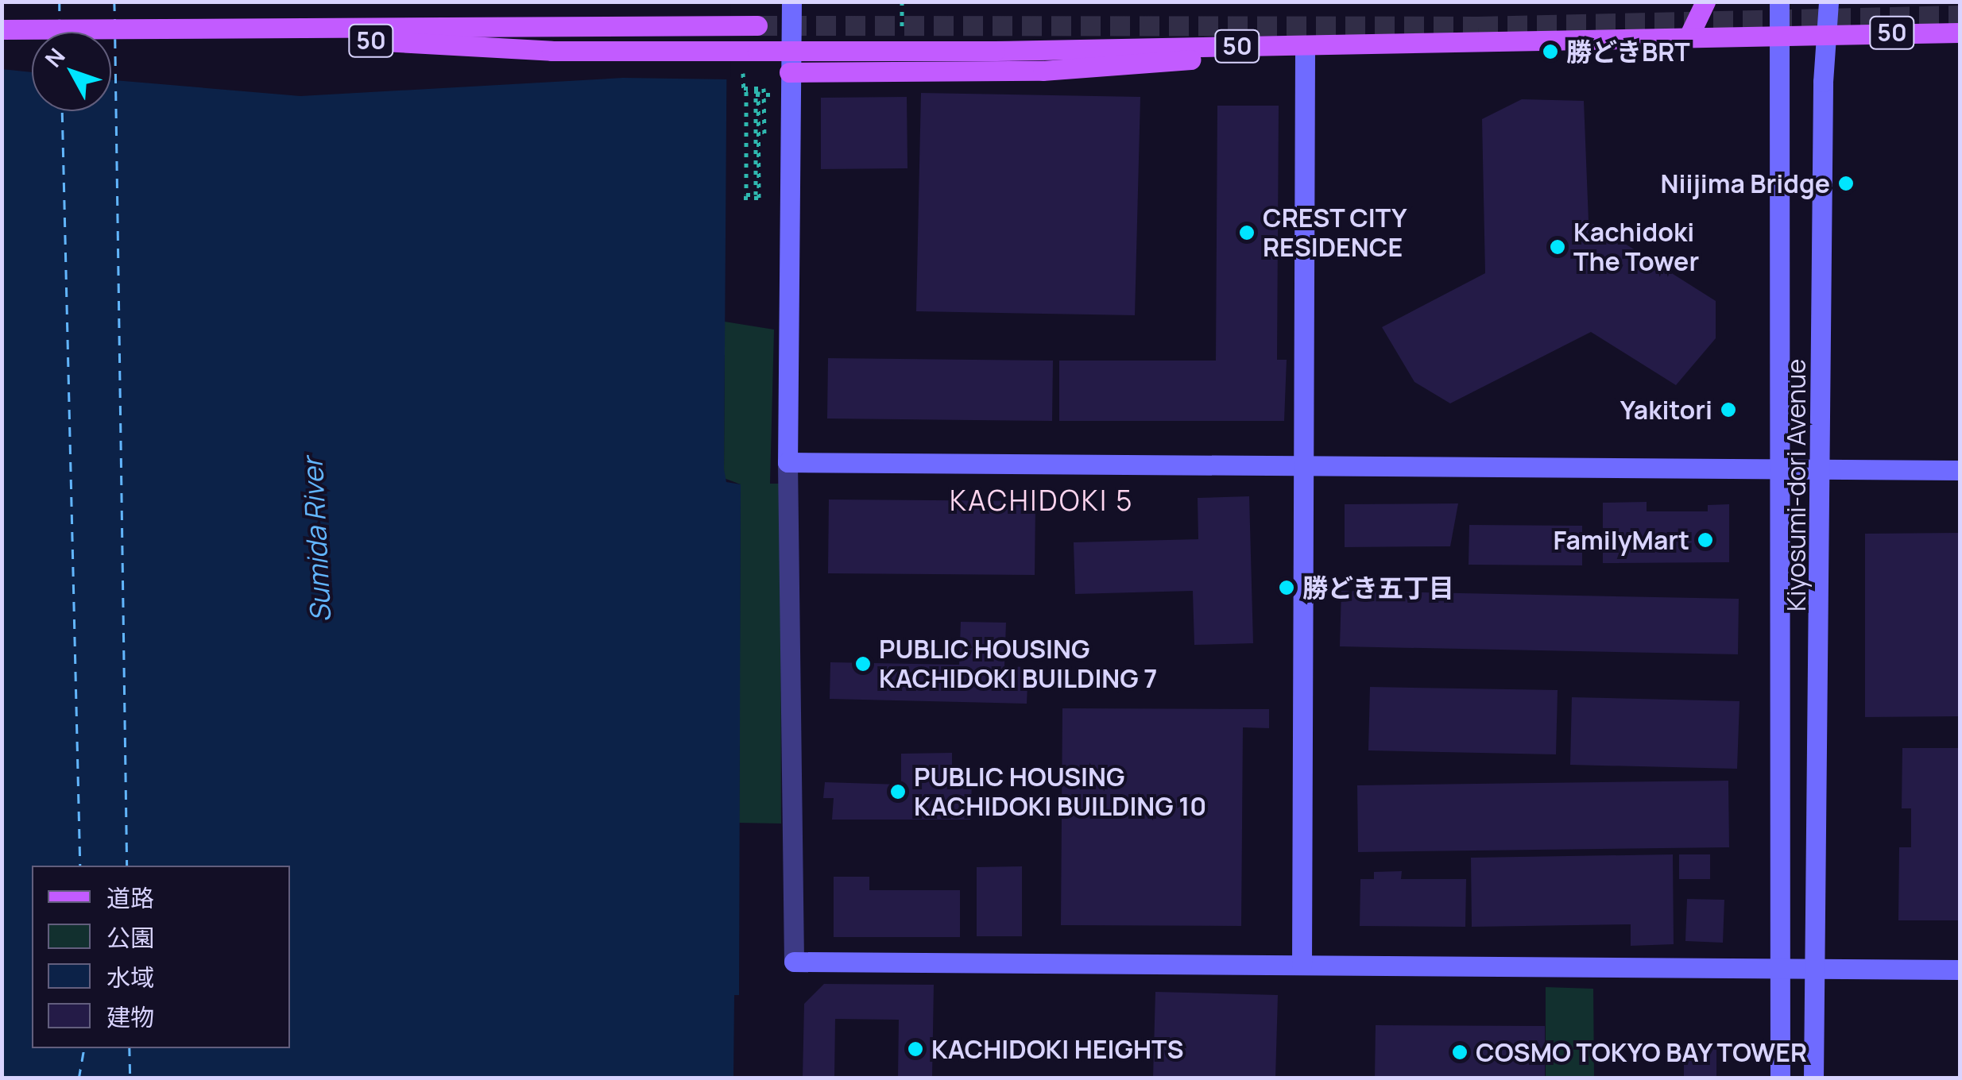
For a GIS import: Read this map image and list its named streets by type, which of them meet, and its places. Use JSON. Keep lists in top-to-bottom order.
{
  "streets": {
    "main road": ["50"],
    "street": ["Kiyosumi-dori Avenue"]
  },
  "crossings": [
    ["50", "Kiyosumi-dori Avenue"]
  ],
  "districts": ["KACHIDOKI 5"],
  "water": ["Sumida River"],
  "places": [
    "勝どきBRT",
    "Niijima Bridge",
    "CREST CITY RESIDENCE",
    "Kachidoki The Tower",
    "Yakitori",
    "FamilyMart",
    "勝どき五丁目",
    "PUBLIC HOUSING KACHIDOKI BUILDING 7",
    "PUBLIC HOUSING KACHIDOKI BUILDING 10",
    "KACHIDOKI HEIGHTS",
    "COSMO TOKYO BAY TOWER"
  ],
  "legend": [
    "道路",
    "公園",
    "水域",
    "建物"
  ],
  "north": "top left"
}
